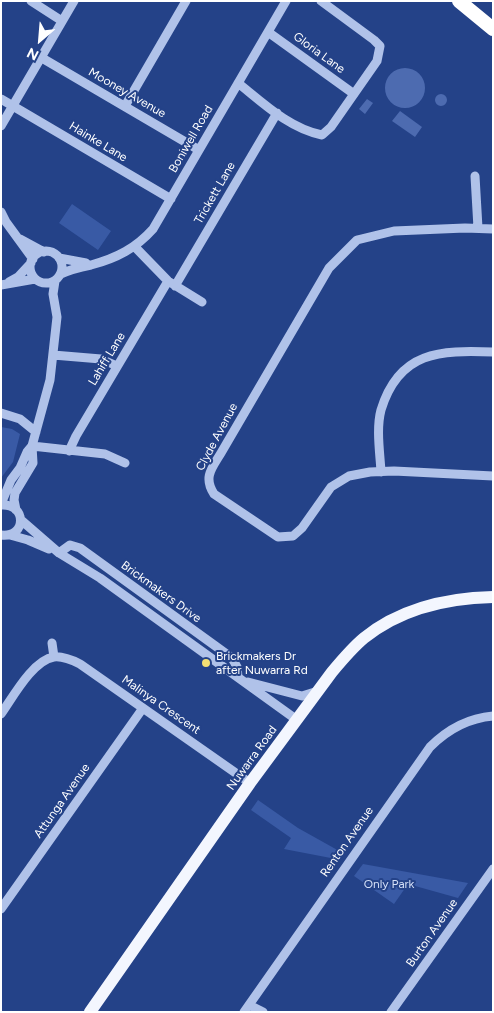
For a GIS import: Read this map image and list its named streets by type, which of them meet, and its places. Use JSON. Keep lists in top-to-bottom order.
{
  "streets": {
    "main road": ["Nuwarra Road"],
    "street": [
      "Gloria Lane",
      "Mooney Avenue",
      "Boniwell Road",
      "Hainke Lane",
      "Trickett Lane",
      "Lahiff Lane",
      "Clyde Avenue",
      "Brickmakers Drive",
      "Malinya Crescent",
      "Attunga Avenue",
      "Renton Avenue",
      "Burton Avenue"
    ]
  },
  "crossings": [
    ["Gloria Lane", "Boniwell Road"],
    ["Mooney Avenue", "Boniwell Road"],
    ["Boniwell Road", "Hainke Lane"],
    ["Trickett Lane", "Lahiff Lane"],
    ["Brickmakers Drive", "Nuwarra Road"],
    ["Malinya Crescent", "Nuwarra Road"],
    ["Malinya Crescent", "Attunga Avenue"]
  ],
  "parks": ["Only Park"],
  "places": ["Brickmakers Dr after Nuwarra Rd"],
  "north": "bottom left"
}
